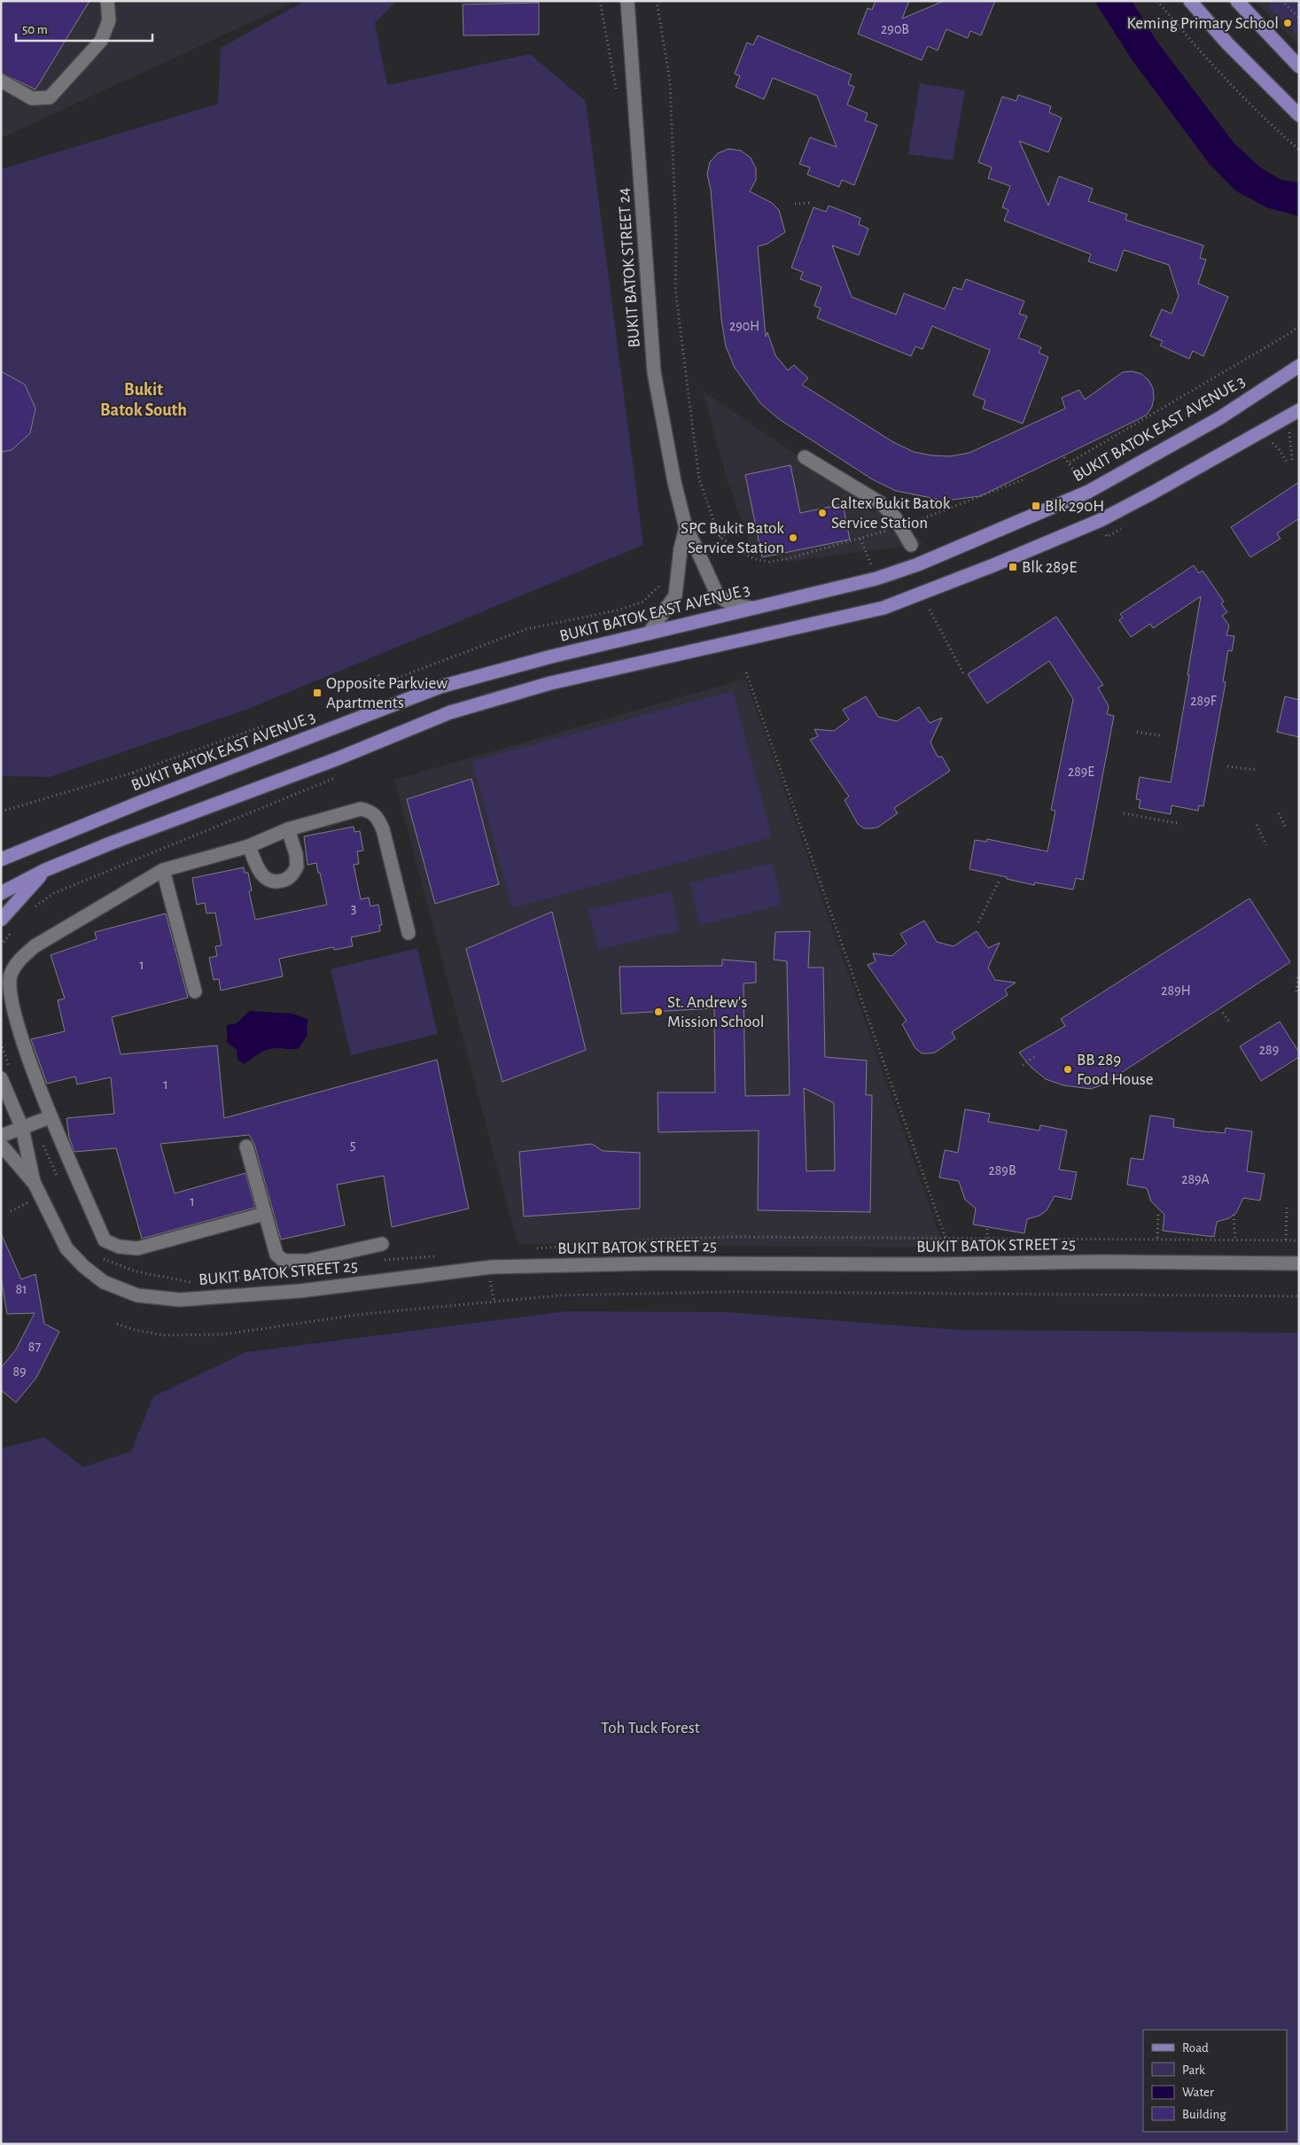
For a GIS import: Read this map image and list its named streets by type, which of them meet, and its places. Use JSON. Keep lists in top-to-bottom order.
{
  "streets": {
    "main road": ["BUKIT BATOK EAST AVENUE 3"],
    "street": ["BUKIT BATOK STREET 24", "BUKIT BATOK STREET 25"]
  },
  "crossings": [
    ["BUKIT BATOK STREET 24", "BUKIT BATOK EAST AVENUE 3"]
  ],
  "districts": ["Bukit Batok South"],
  "parks": ["Toh Tuck Forest"],
  "places": {
    "other": [
      "Keming Primary School",
      "Caltex Bukit Batok Service Station",
      "SPC Bukit Batok Service Station",
      "St. Andrew's Mission School",
      "BB 289 Food House"
    ],
    "transit": ["Blk 290H", "Blk 289E", "Opposite Parkview Apartments"]
  },
  "house_numbers": [
    "290B",
    "290H",
    "289F",
    "289E",
    "3",
    "1",
    "289H",
    "289",
    "1",
    "5",
    "289B",
    "289A",
    "1",
    "81",
    "87",
    "89"
  ],
  "legend": [
    "Road",
    "Park",
    "Water",
    "Building"
  ],
  "scale_bar": "50 m"
}
